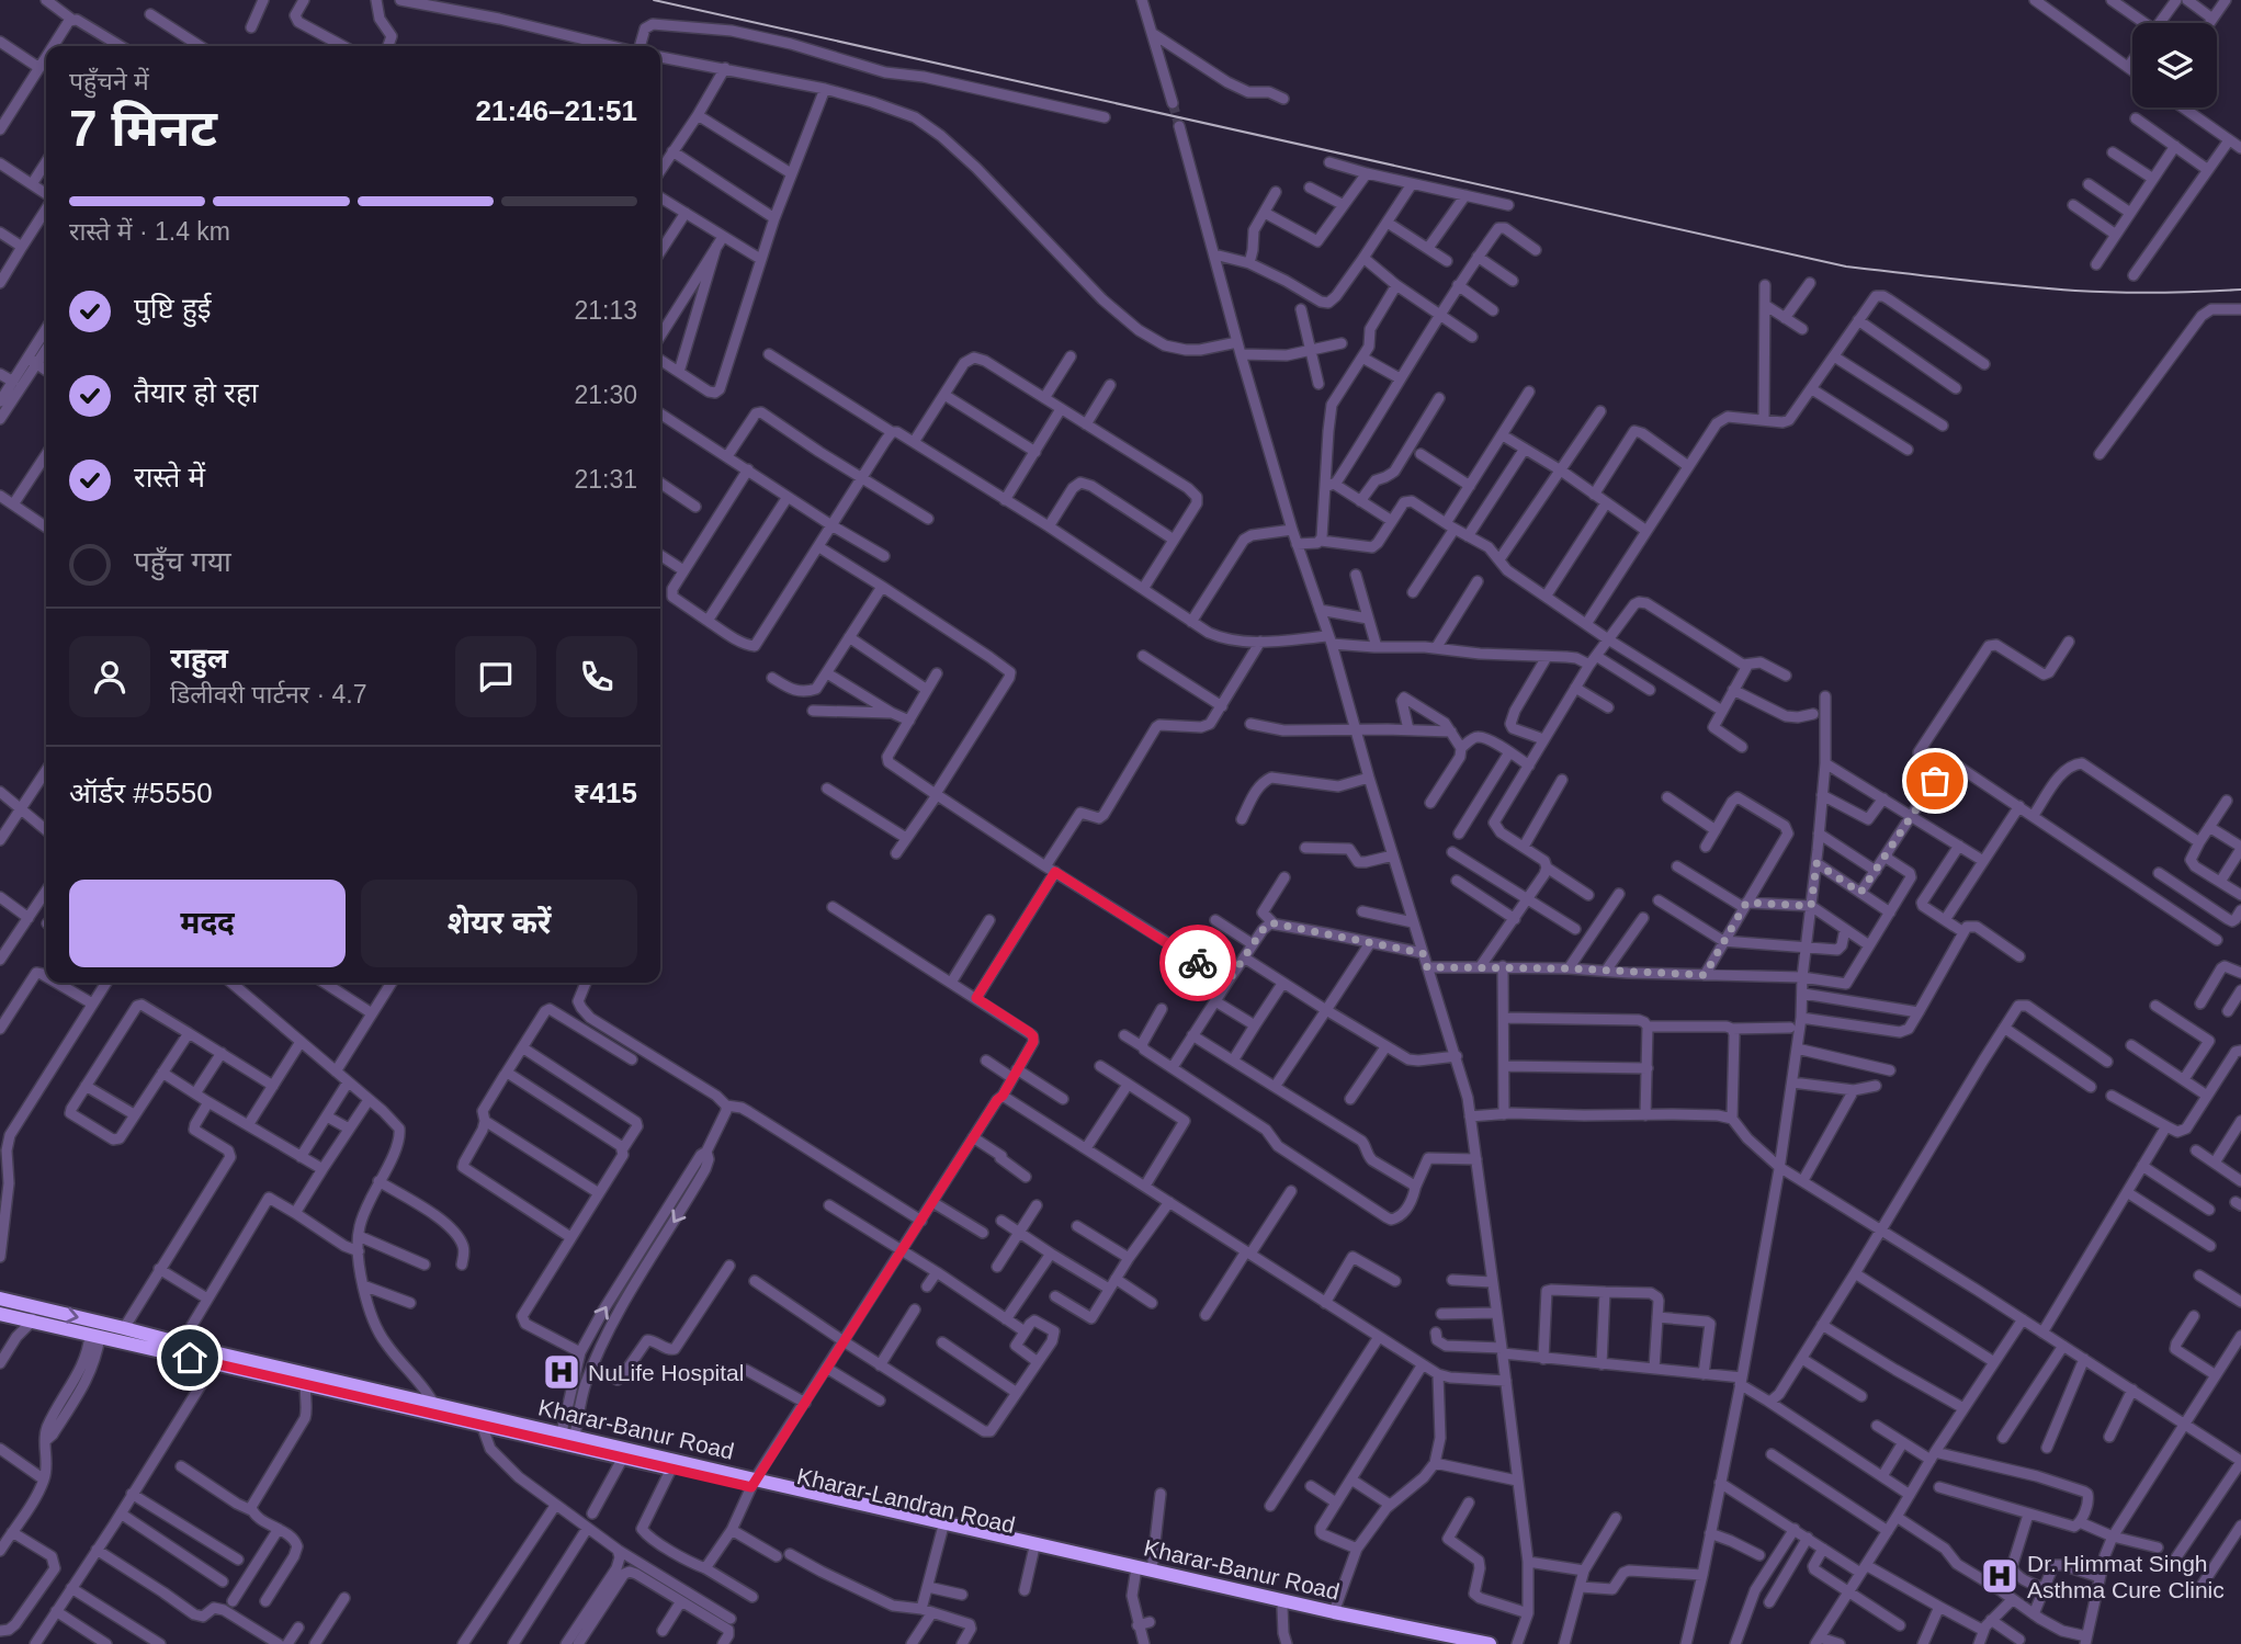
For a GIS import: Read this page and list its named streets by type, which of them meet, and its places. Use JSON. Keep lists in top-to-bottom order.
{
  "streets": {
    "highway": ["Kharar-Banur Road", "Kharar-Landran Road"]
  },
  "crossings": [
    ["Kharar-Banur Road", "Kharar-Landran Road"]
  ],
  "places": {
    "hospital": ["NuLife Hospital", "Dr. Himmat Singh Asthma Cure Clinic"]
  },
  "page": {
    "heading": ["7 मिनट", "पहुँचने में", "21:46–21:51"],
    "panel": [
      "राहुल",
      "डिलीवरी पार्टनर · 4.7",
      "ऑर्डर #5550",
      "₹415"
    ],
    "bar": "रास्ते में · 1.4 km",
    "list": [
      ["पुष्टि हुई", "21:13"],
      ["तैयार हो रहा", "21:30"],
      ["रास्ते में", "21:31"],
      "पहुँच गया"
    ],
    "buttons": ["मदद", "शेयर करें"]
  }
}
